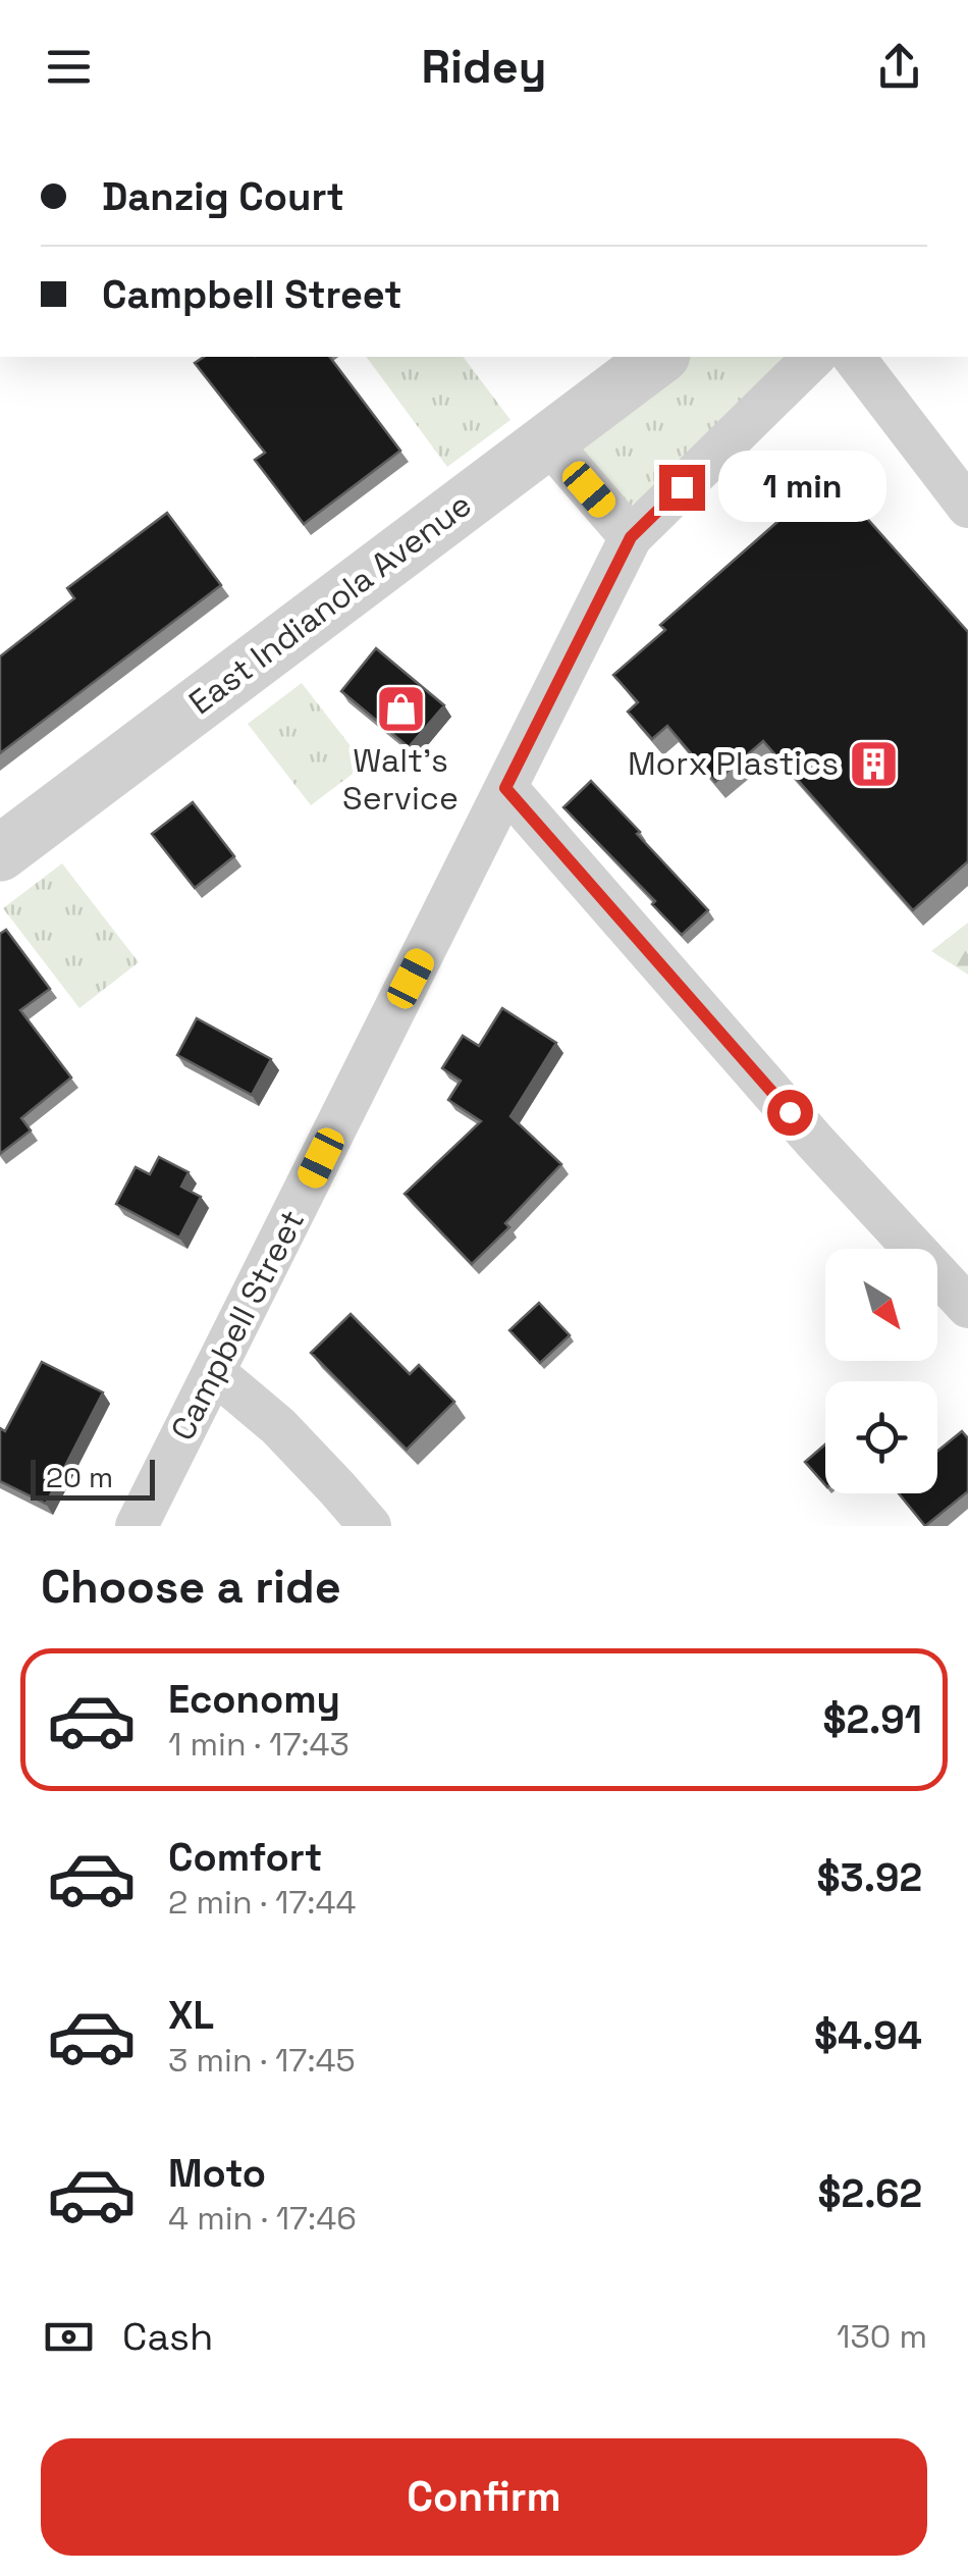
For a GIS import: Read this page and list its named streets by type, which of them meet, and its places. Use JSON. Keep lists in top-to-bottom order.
{
  "streets": {
    "street": ["East Indianola Avenue", "Campbell Street"]
  },
  "places": {
    "shop": ["Walt's Service"],
    "building": ["Morx Plastics"]
  },
  "scale_bar": "20 m",
  "north": "bottom right",
  "page": {
    "header": "Ridey",
    "banner": ["Danzig Court", "Campbell Street"],
    "bubble": "1 min",
    "scale": "20 m",
    "heading": "Choose a ride",
    "list": [
      {
        "name": "Economy",
        "note": "1 min · 17:43",
        "value": "$2.91"
      },
      {
        "name": "Comfort",
        "note": "2 min · 17:44",
        "value": "$3.92"
      },
      {
        "name": "XL",
        "note": "3 min · 17:45",
        "value": "$4.94"
      },
      {
        "name": "Moto",
        "note": "4 min · 17:46",
        "value": "$2.62"
      }
    ],
    "pay": ["Cash", "130 m"],
    "buttons": "Confirm"
  }
}
